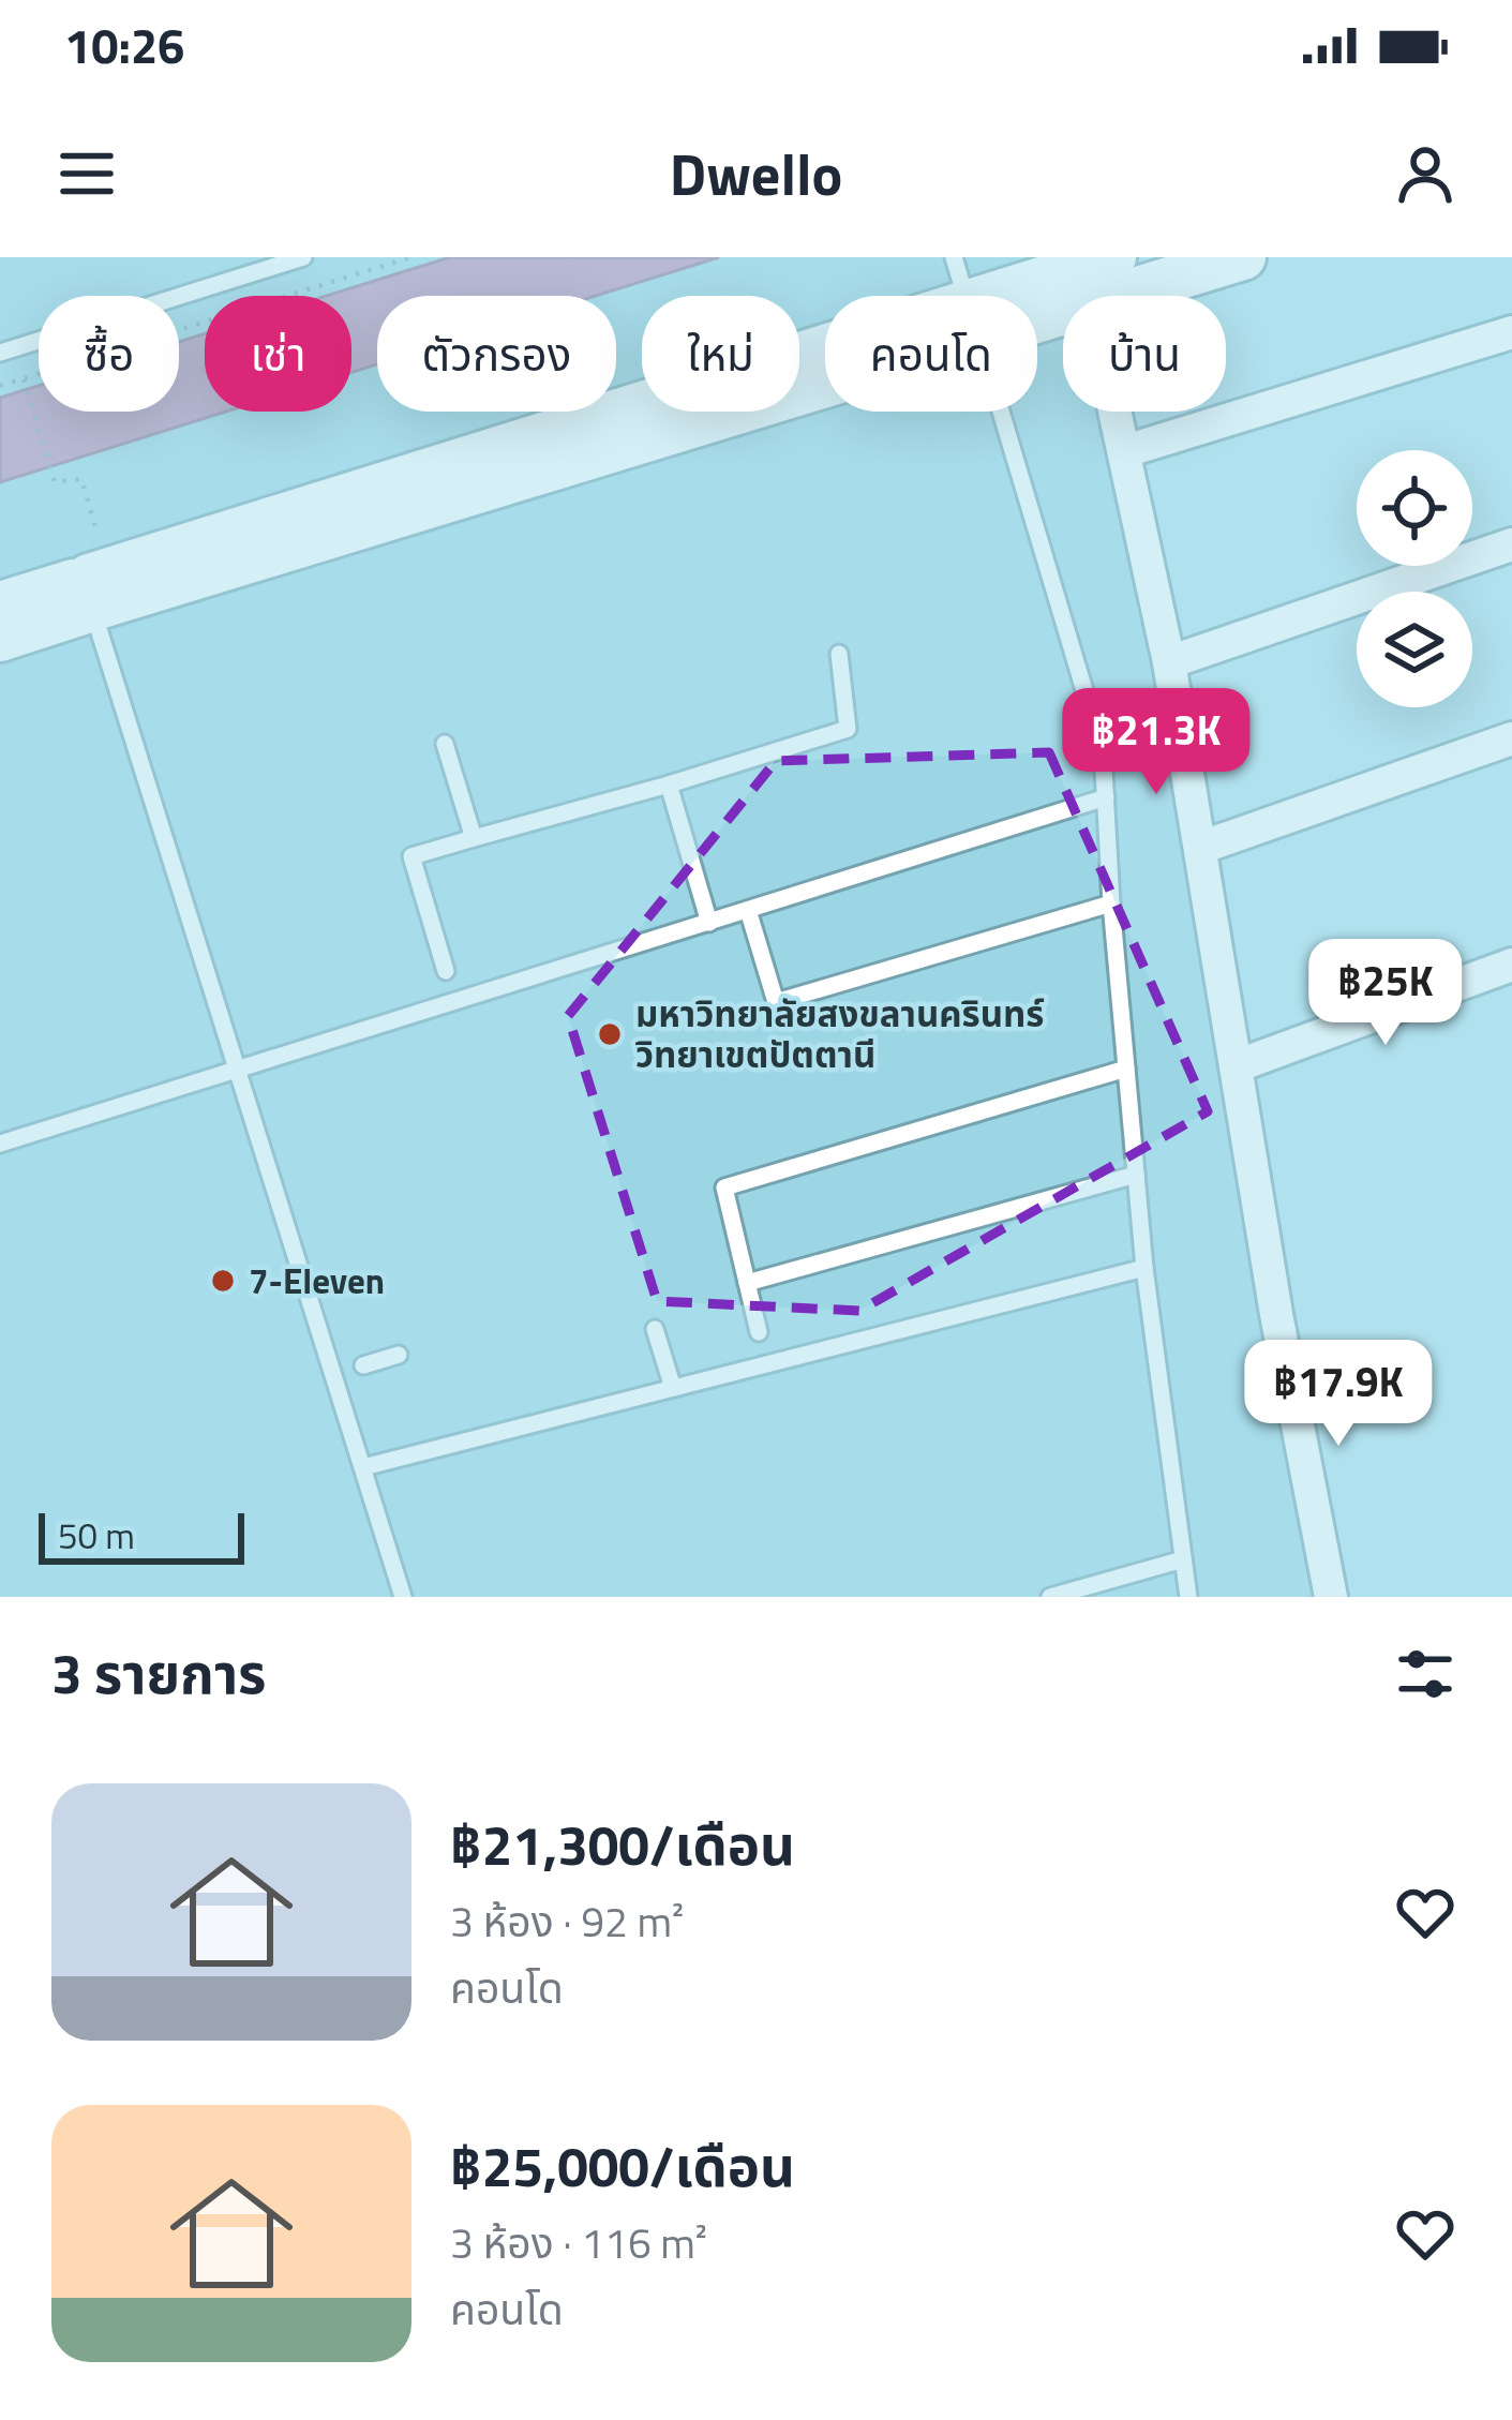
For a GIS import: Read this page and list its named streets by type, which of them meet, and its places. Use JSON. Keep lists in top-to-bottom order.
{
  "places": ["มหาวิทยาลัยสงขลานครินทร์ วิทยาเขตปัตตานี", "7-Eleven"],
  "scale_bar": "50 m",
  "page": {
    "status": "10:26",
    "header": "Dwello",
    "chip": [
      "ซื้อ",
      "เช่า",
      "ตัวกรอง",
      "ใหม่",
      "คอนโด",
      "บ้าน"
    ],
    "price": ["฿21.3K", "฿25K", "฿17.9K"],
    "scale": "50 m",
    "heading": "3 รายการ",
    "list": [
      {
        "name": "฿21,300/เดือน",
        "note": "3 ห้อง · 92 m² · คอนโด"
      },
      {
        "name": "฿25,000/เดือน",
        "note": "3 ห้อง · 116 m² · คอนโด"
      }
    ]
  }
}
